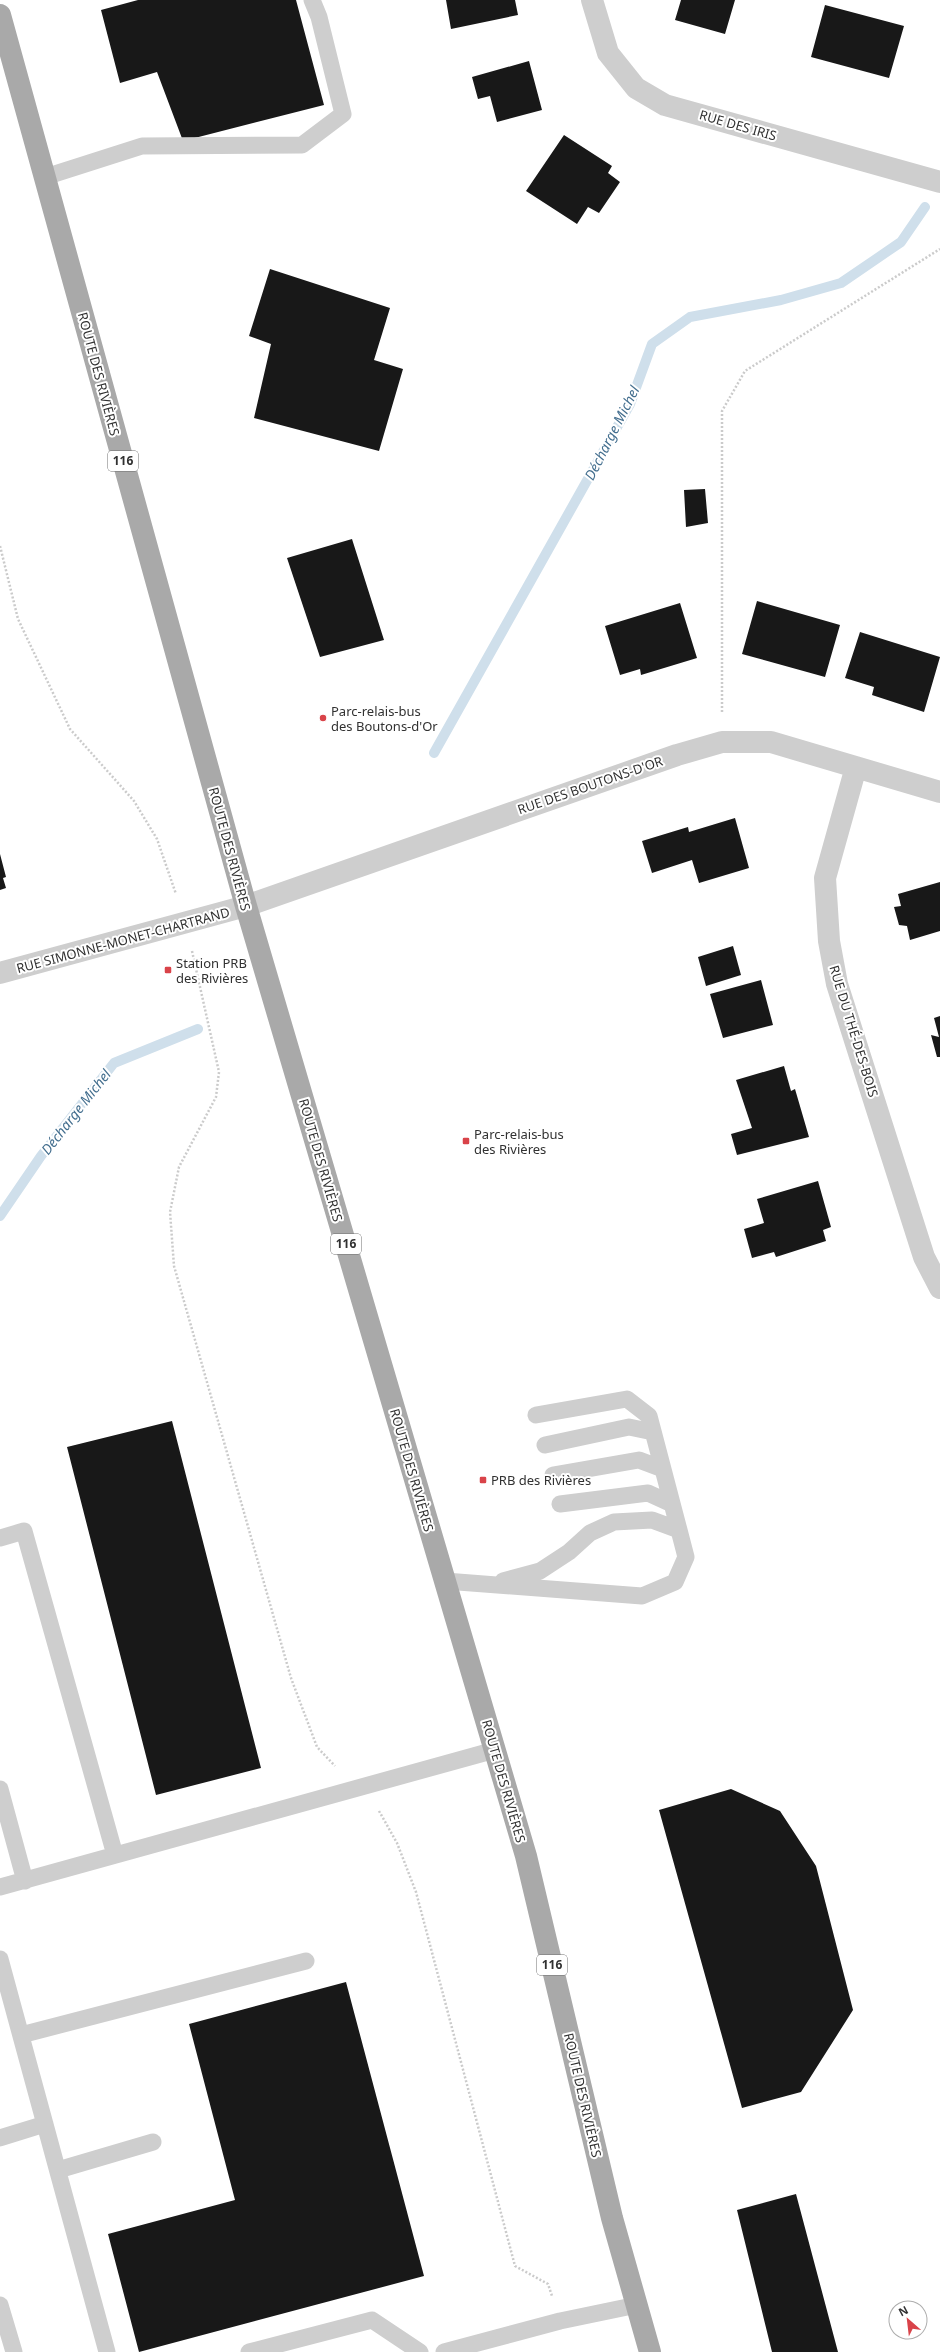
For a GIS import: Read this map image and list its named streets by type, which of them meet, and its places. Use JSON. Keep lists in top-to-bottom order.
{
  "streets": {
    "main road": ["ROUTE DES RIVIÈRES", "116"],
    "street": [
      "RUE DES IRIS",
      "RUE DES BOUTONS-D'OR",
      "RUE SIMONNE-MONET-CHARTRAND",
      "RUE DU THÉ-DES-BOIS"
    ]
  },
  "crossings": [
    ["ROUTE DES RIVIÈRES", "RUE DES BOUTONS-D'OR"],
    ["ROUTE DES RIVIÈRES", "RUE SIMONNE-MONET-CHARTRAND"],
    ["RUE DES BOUTONS-D'OR", "RUE SIMONNE-MONET-CHARTRAND"],
    ["RUE DES BOUTONS-D'OR", "RUE DU THÉ-DES-BOIS"]
  ],
  "water": ["Décharge Michel"],
  "places": {
    "other": ["Parc-relais-bus des Boutons-d'Or"],
    "transit": ["Station PRB des Rivières", "Parc-relais-bus des Rivières", "PRB des Rivières"]
  },
  "north": "top left"
}
